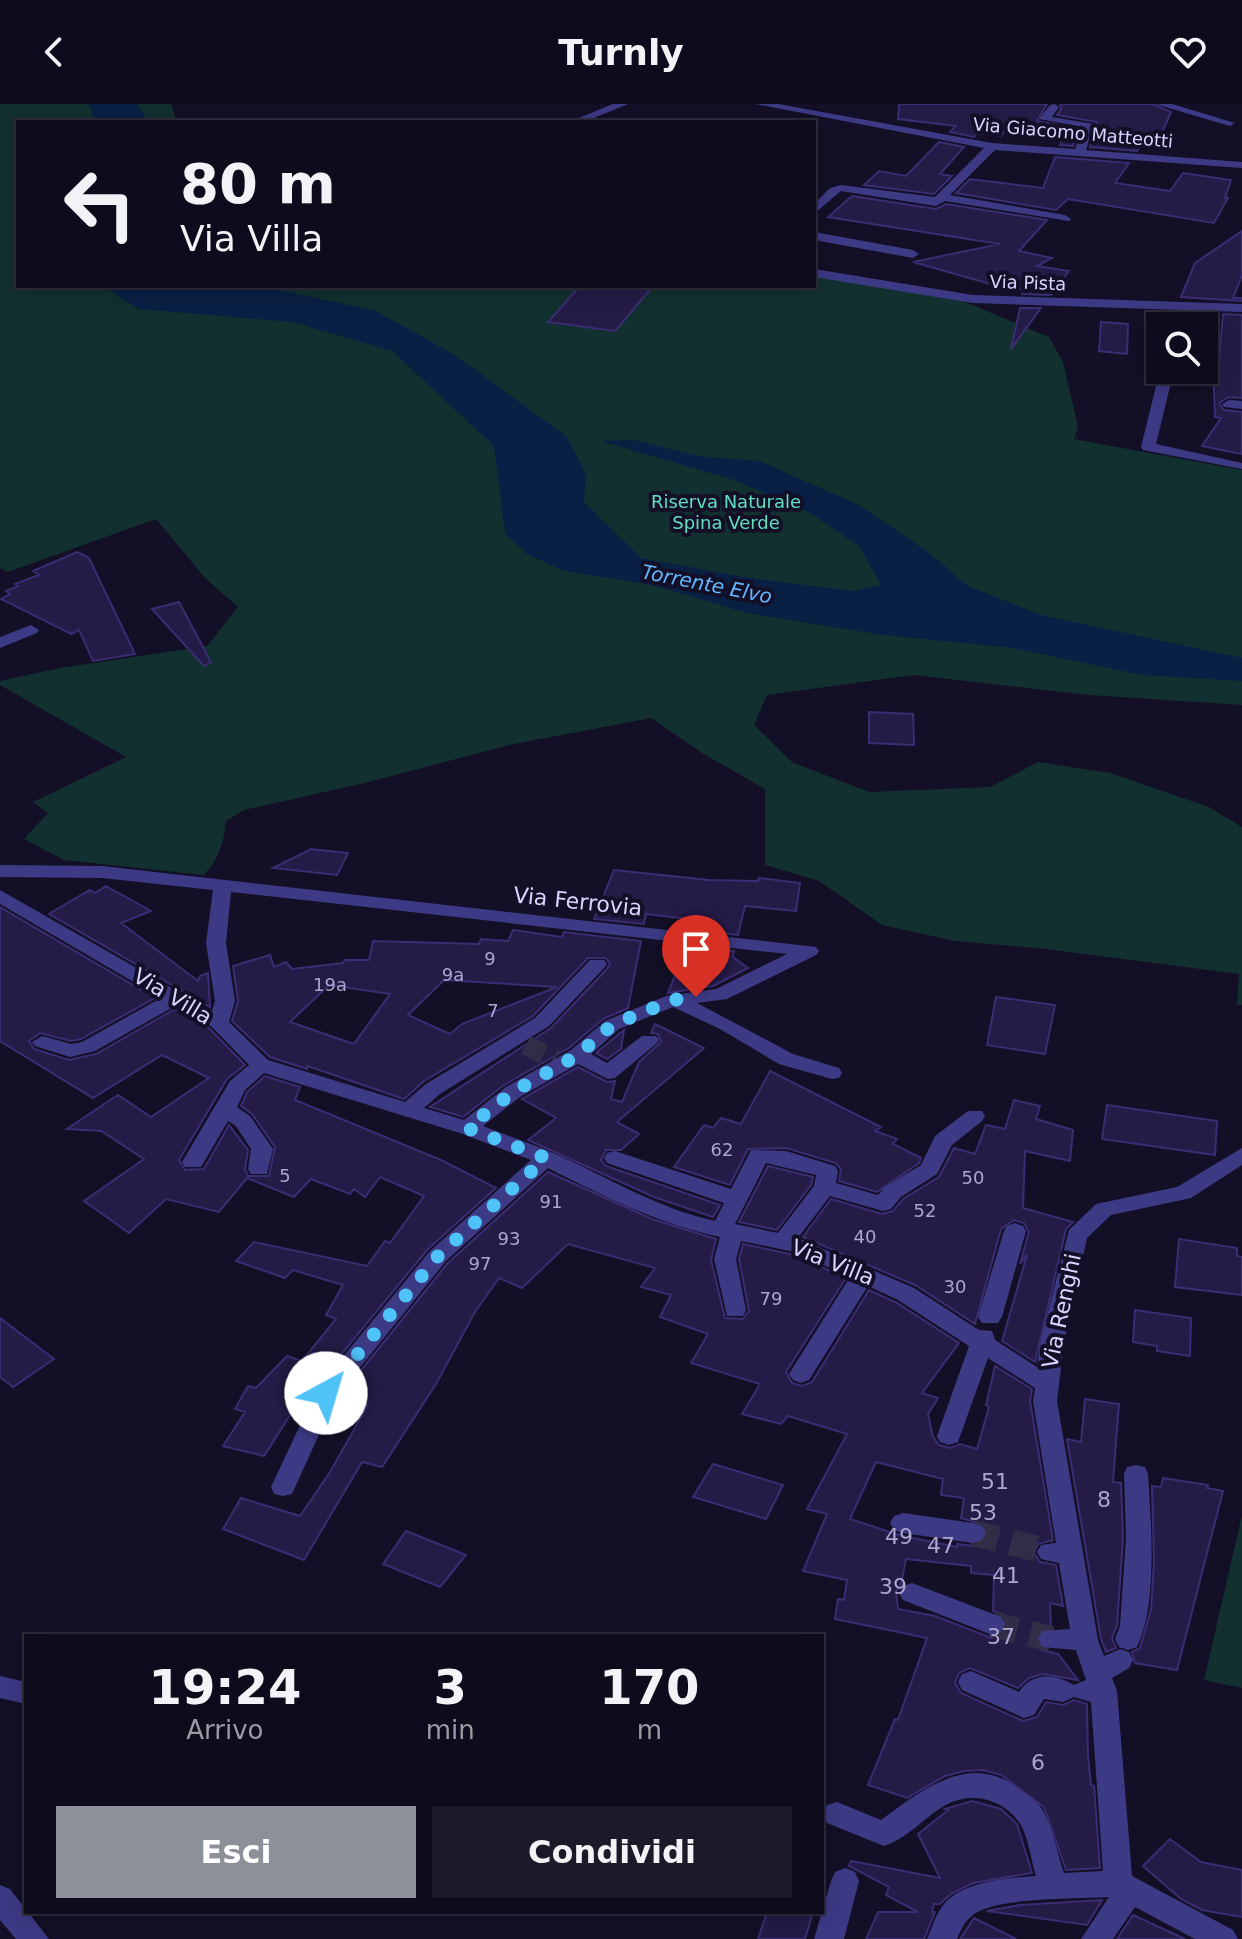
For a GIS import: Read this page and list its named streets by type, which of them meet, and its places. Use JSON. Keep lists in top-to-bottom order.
{
  "streets": {
    "street": [
      "Via Giacomo Matteotti",
      "Via Pista",
      "Via Ferrovia",
      "Via Villa",
      "Via Renghi"
    ]
  },
  "crossings": [
    ["Via Ferrovia", "Via Villa"],
    ["Via Villa", "Via Renghi"]
  ],
  "water": ["Torrente Elvo"],
  "parks": ["Riserva Naturale Spina Verde"],
  "house_numbers": [
    "9",
    "9a",
    "19a",
    "7",
    "62",
    "5",
    "50",
    "91",
    "52",
    "40",
    "93",
    "97",
    "30",
    "79",
    "51",
    "8",
    "53",
    "49",
    "47",
    "41",
    "39",
    "37",
    "6"
  ],
  "page": {
    "header": "Turnly",
    "turn": ["80 m", "Via Villa"],
    "eta": [
      "19:24",
      "Arrivo",
      "3",
      "min",
      "170",
      "m"
    ],
    "buttons": ["Esci", "Condividi"]
  }
}
